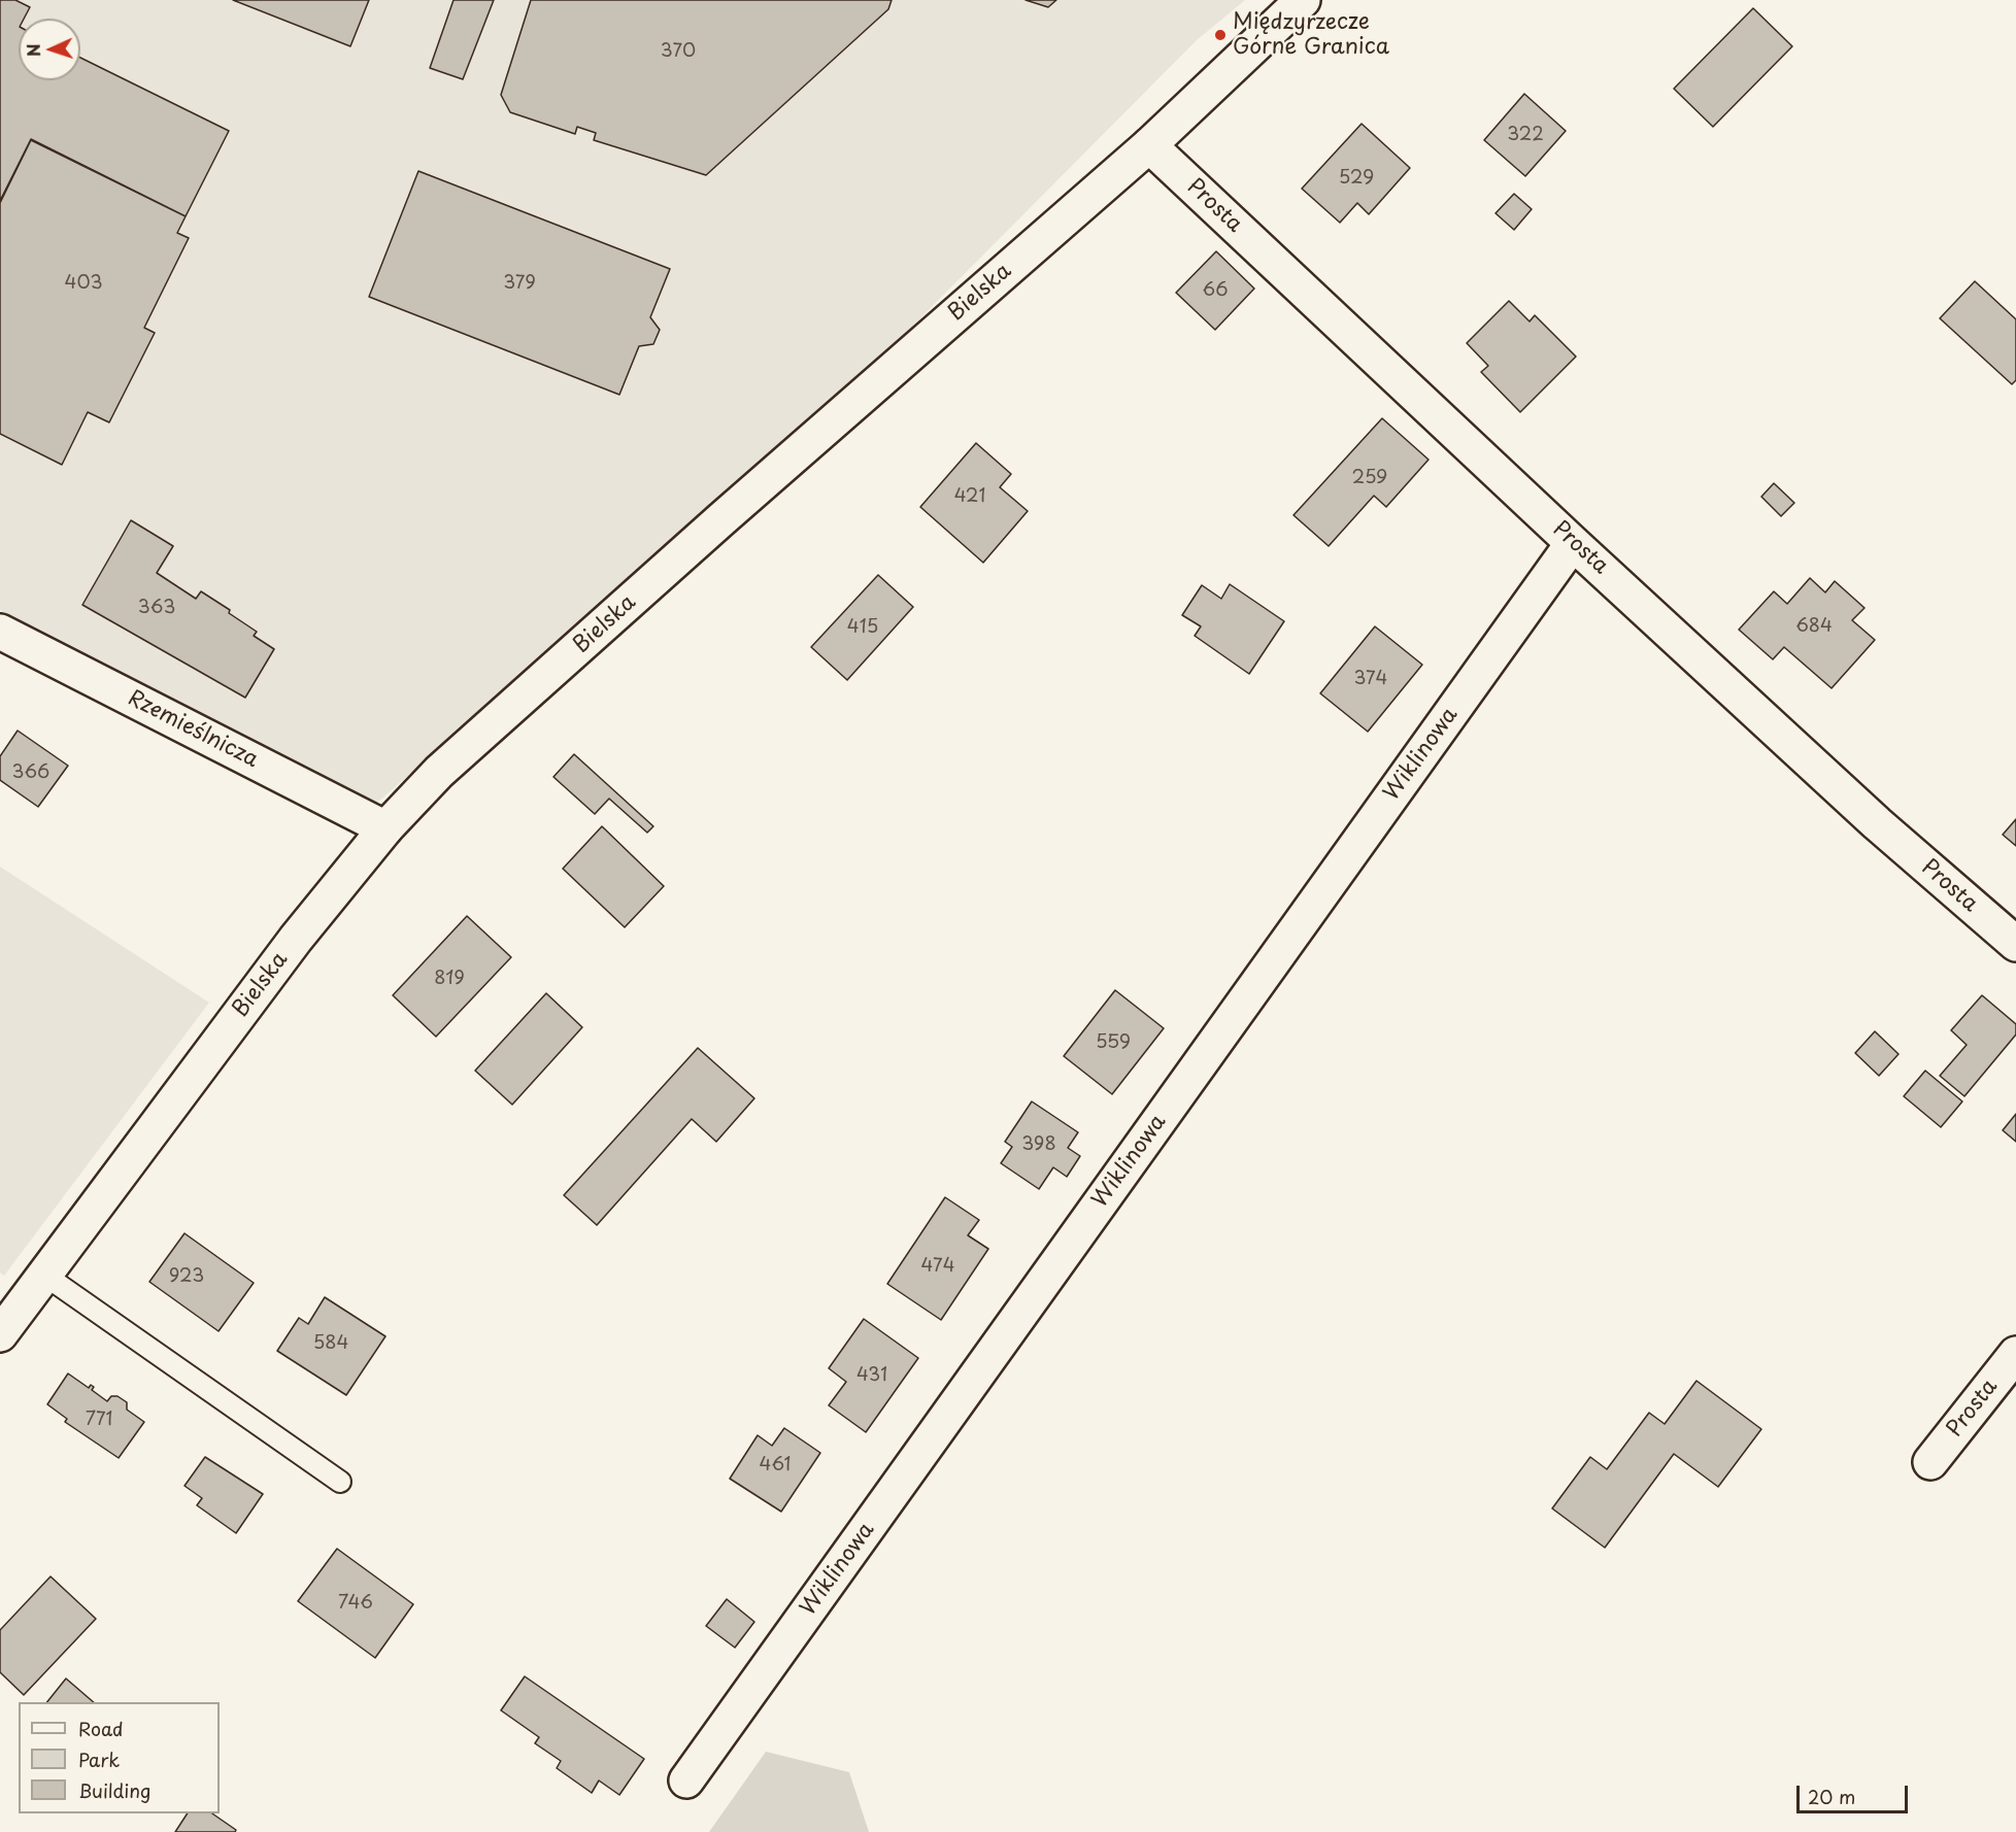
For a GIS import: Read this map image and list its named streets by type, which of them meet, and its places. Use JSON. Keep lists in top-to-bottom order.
{
  "streets": {
    "street": [
      "Prosta",
      "Bielska",
      "Rzemieślnicza",
      "Wiklinowa"
    ]
  },
  "crossings": [
    ["Prosta", "Bielska"],
    ["Prosta", "Wiklinowa"],
    ["Bielska", "Rzemieślnicza"]
  ],
  "places": ["Międzyrzecze Górne Granica"],
  "house_numbers": [
    "370",
    "322",
    "529",
    "403",
    "379",
    "66",
    "259",
    "421",
    "363",
    "684",
    "415",
    "374",
    "366",
    "819",
    "559",
    "398",
    "474",
    "923",
    "584",
    "431",
    "771",
    "461",
    "746"
  ],
  "legend": ["Road", "Park", "Building"],
  "scale_bar": "20 m",
  "north": "left"
}
